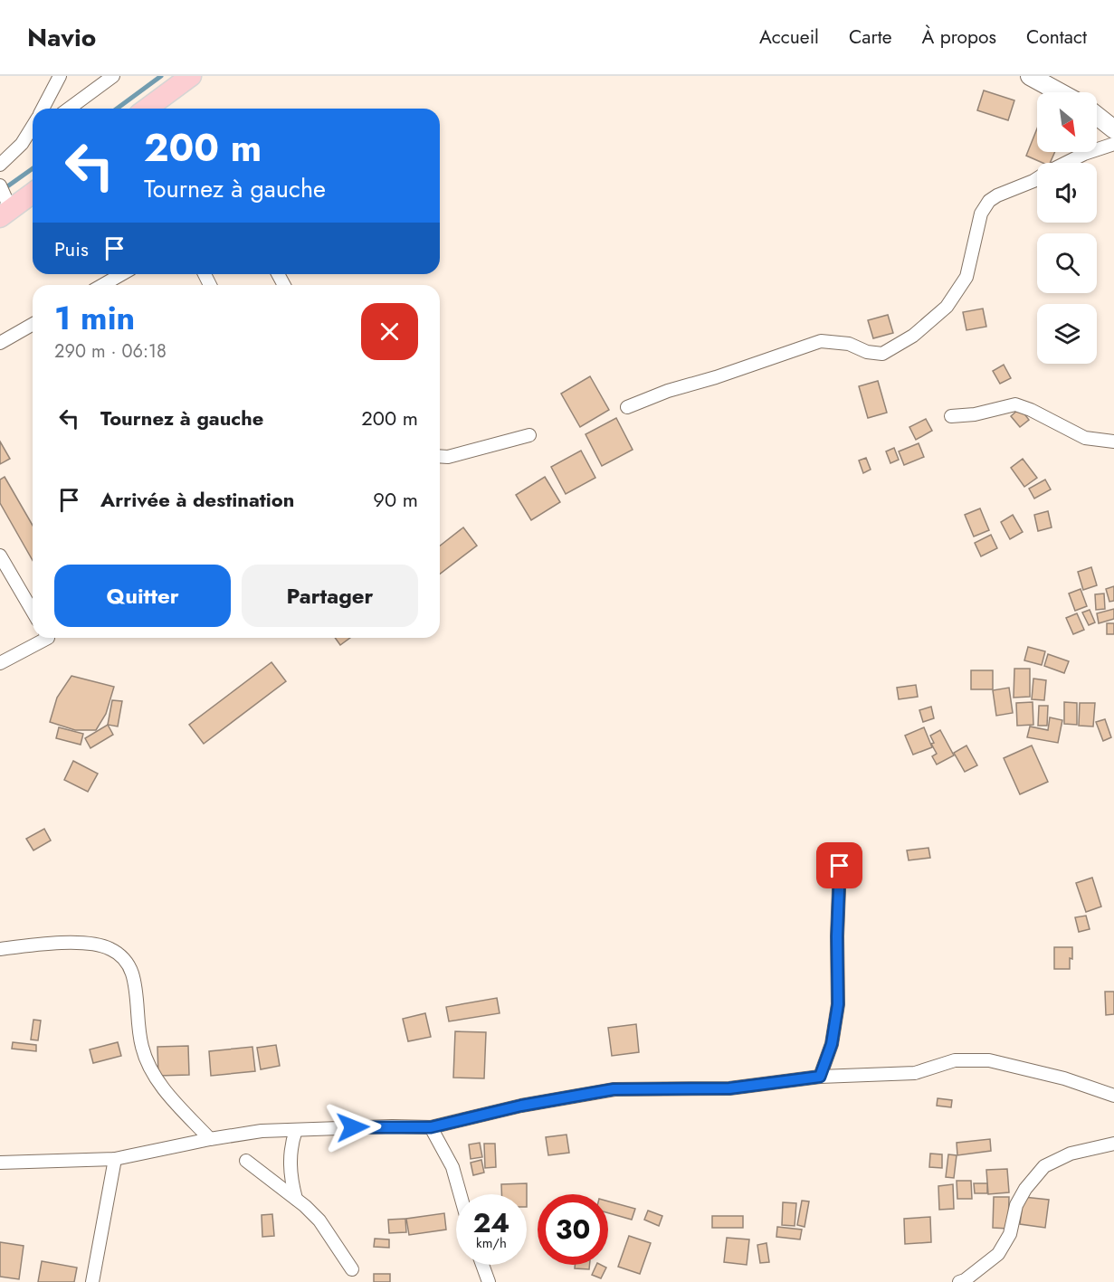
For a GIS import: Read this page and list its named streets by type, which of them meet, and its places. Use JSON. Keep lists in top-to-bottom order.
{
  "north": "bottom right",
  "page": {
    "header": "Navio",
    "nav": [
      "Accueil",
      "Carte",
      "À propos",
      "Contact"
    ],
    "turn": ["200 m", "Tournez à gauche"],
    "then": "Puis",
    "heading": ["1 min", "290 m · 06:18"],
    "list": [
      {
        "name": "Tournez à gauche",
        "value": "200 m"
      },
      {
        "name": "Arrivée à destination",
        "value": "90 m"
      }
    ],
    "buttons": ["Quitter", "Partager"],
    "speed": "24 km/h",
    "limit": "30"
  }
}
